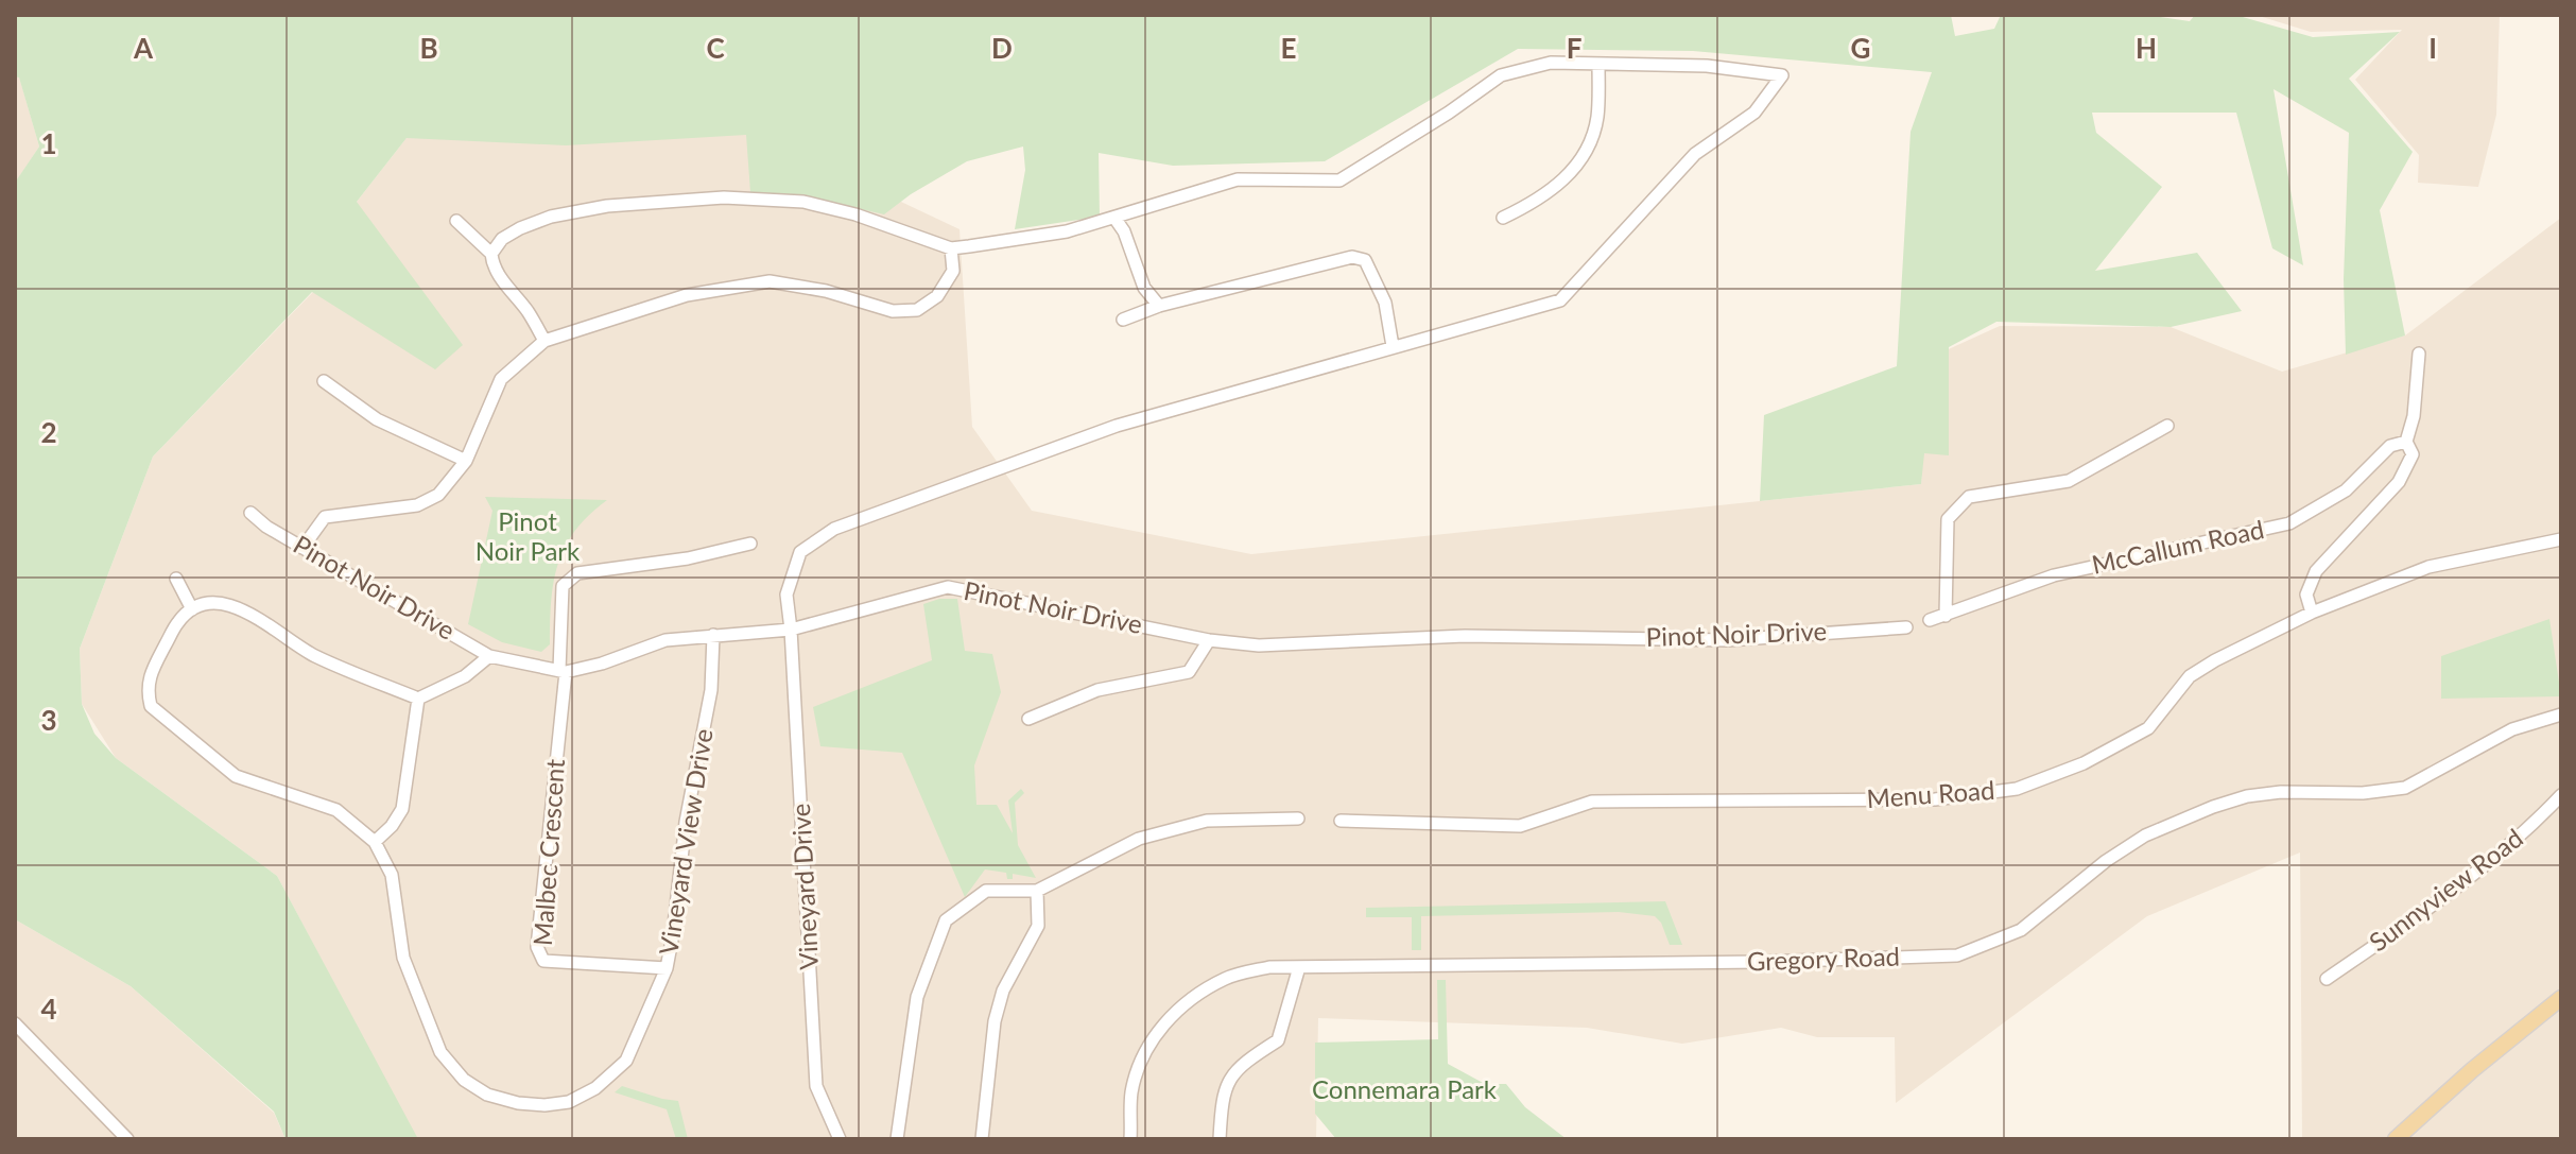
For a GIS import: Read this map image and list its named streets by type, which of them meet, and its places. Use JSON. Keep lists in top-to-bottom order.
{
  "streets": {
    "street": [
      "McCallum Road",
      "Pinot Noir Drive",
      "Menu Road",
      "Vineyard View Drive",
      "Malbec Crescent",
      "Vineyard Drive",
      "Sunnyview Road",
      "Gregory Road"
    ]
  },
  "crossings": [
    ["Pinot Noir Drive", "Vineyard View Drive"],
    ["Pinot Noir Drive", "Malbec Crescent"],
    ["Pinot Noir Drive", "Vineyard Drive"],
    ["Vineyard View Drive", "Malbec Crescent"]
  ],
  "parks": ["Pinot Noir Park", "Connemara Park"],
  "grid": {
    "columns": [
      "A",
      "B",
      "C",
      "D",
      "E",
      "F",
      "G",
      "H",
      "I"
    ],
    "rows": [
      "1",
      "2",
      "3",
      "4"
    ]
  }
}
